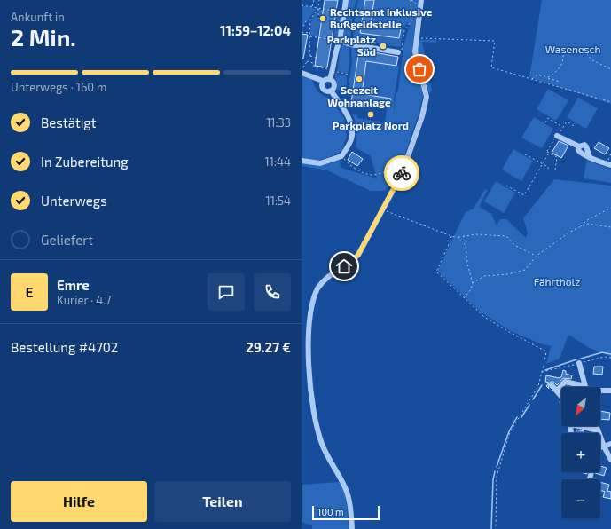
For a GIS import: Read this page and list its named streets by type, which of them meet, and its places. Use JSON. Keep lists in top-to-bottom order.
{
  "parks": ["Wasenesch", "Fährtholz"],
  "places": [
    "Rechtsamt inklusive Bußgeldstelle",
    "Parkplatz Süd",
    "Seezeit Wohnanlage",
    "Parkplatz Nord"
  ],
  "scale_bar": "100 m",
  "north": "bottom left",
  "page": {
    "heading": ["2 Min.", "Ankunft in", "11:59–12:04"],
    "panel": [
      "Emre",
      "Kurier · 4.7",
      "Bestellung #4702",
      "29.27 €"
    ],
    "bar": "Unterwegs · 160 m",
    "list": [
      ["Bestätigt", "11:33"],
      ["In Zubereitung", "11:44"],
      ["Unterwegs", "11:54"],
      "Geliefert"
    ],
    "round": "E",
    "map_buttons": ["+", "−"],
    "buttons": ["Hilfe", "Teilen"],
    "scale": "100 m"
  }
}
